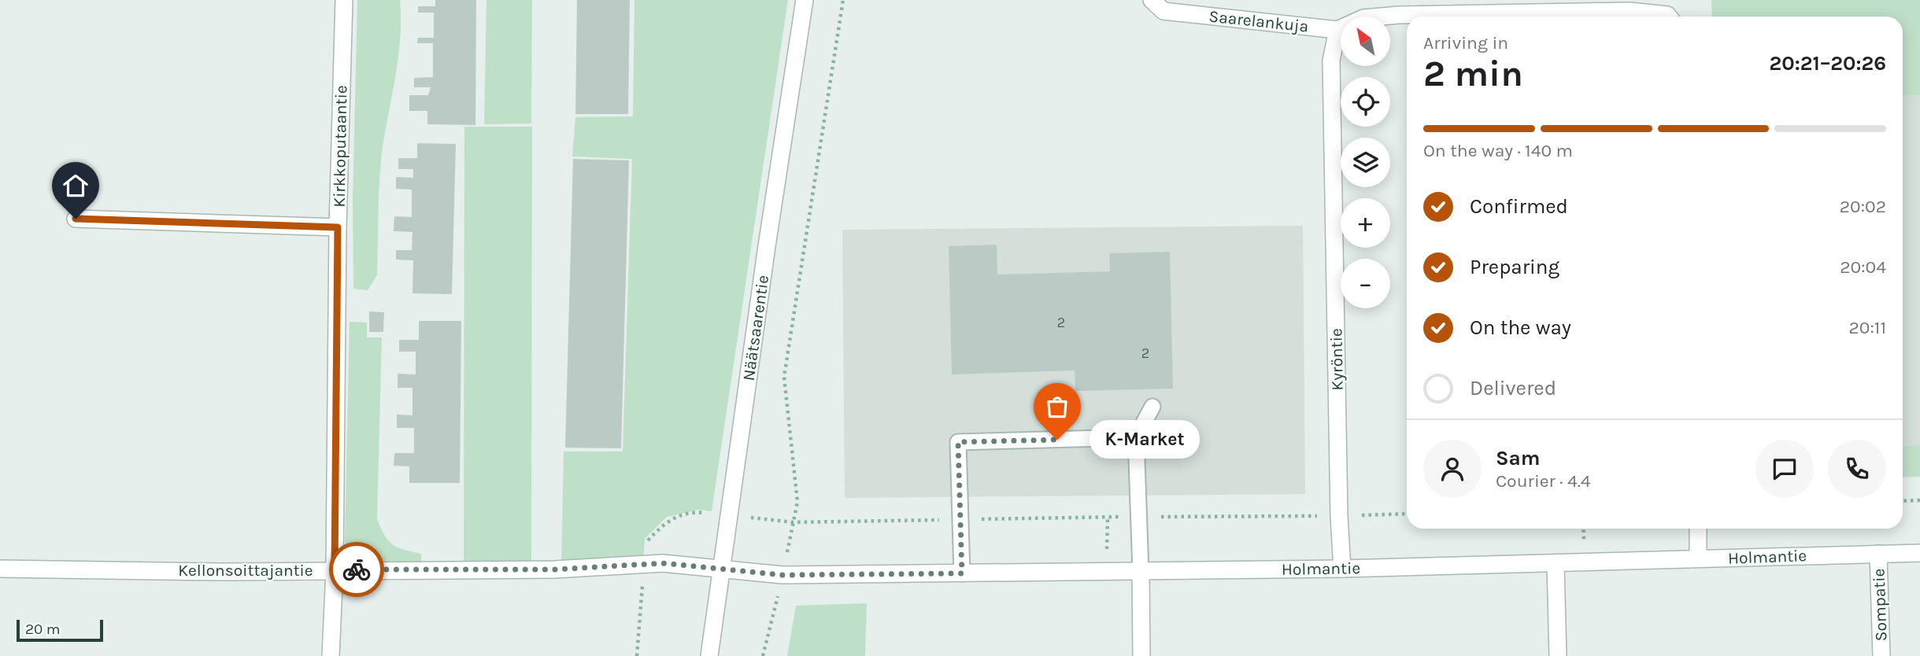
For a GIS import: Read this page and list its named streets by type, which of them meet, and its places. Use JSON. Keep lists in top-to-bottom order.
{
  "streets": {
    "street": [
      "Saarelankuja",
      "Kirkkoputaantie",
      "Näätsaarentie",
      "Kyröntie",
      "Holmantie",
      "Kellonsoittajantie",
      "Sompatie"
    ]
  },
  "crossings": [
    ["Saarelankuja", "Kyröntie"],
    ["Kirkkoputaantie", "Kellonsoittajantie"],
    ["Näätsaarentie", "Holmantie"],
    ["Näätsaarentie", "Kellonsoittajantie"],
    ["Kyröntie", "Holmantie"],
    ["Holmantie", "Kellonsoittajantie"],
    ["Holmantie", "Sompatie"]
  ],
  "places": ["K-Market"],
  "house_numbers": ["2", "2"],
  "scale_bar": "20 m",
  "north": "top left",
  "page": {
    "map_buttons": ["+", "−"],
    "heading": ["2 min", "Arriving in", "20:21–20:26"],
    "panel": ["Sam", "Courier · 4.4"],
    "bar": "On the way · 140 m",
    "list": [
      ["Confirmed", "20:02"],
      ["Preparing", "20:04"],
      ["On the way", "20:11"],
      "Delivered"
    ],
    "bubble": "K-Market",
    "scale": "20 m"
  }
}
